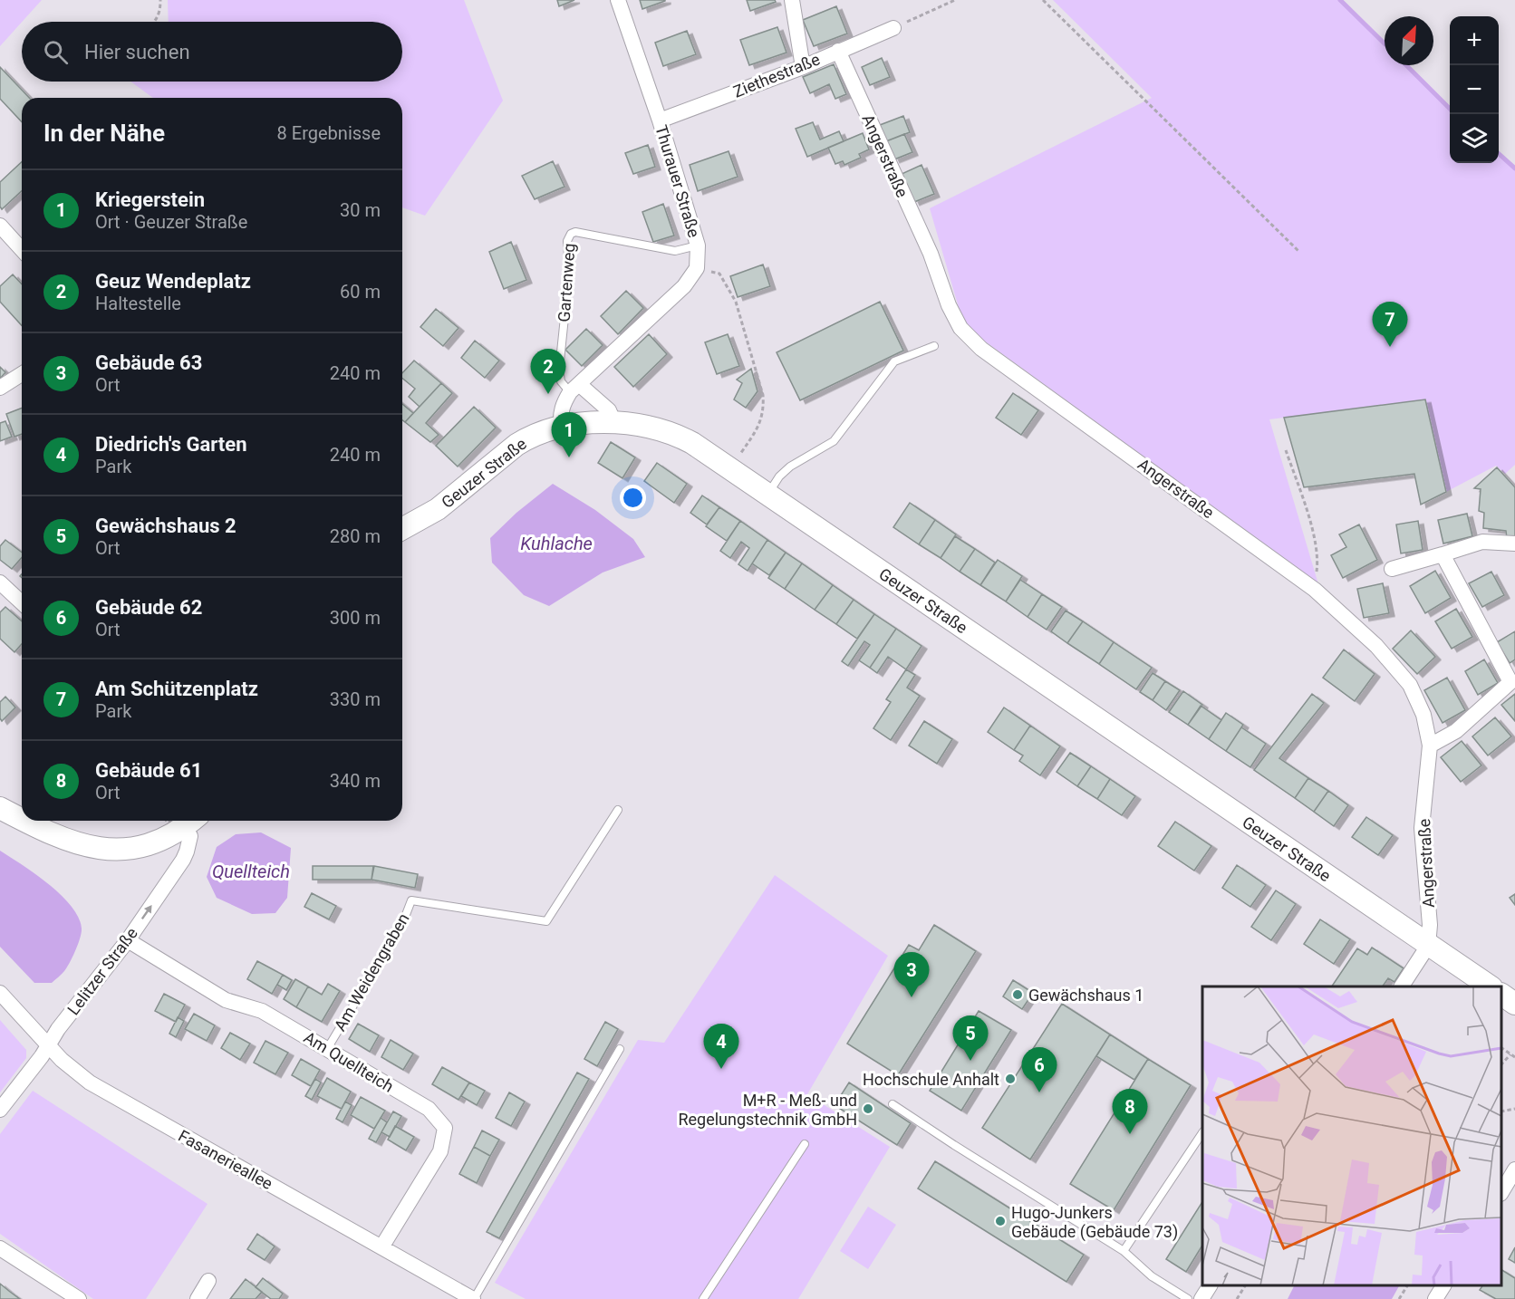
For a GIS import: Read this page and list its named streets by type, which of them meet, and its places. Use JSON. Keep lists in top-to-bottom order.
{
  "streets": {
    "main road": ["Geuzer Straße"],
    "street": [
      "Ziethestraße",
      "Angerstraße",
      "Thurauer Straße",
      "Lelitzer Straße",
      "Am Quellteich",
      "Fasanerieallee"
    ],
    "lane": ["Gartenweg", "Am Weidengraben"]
  },
  "crossings": [
    ["Ziethestraße", "Angerstraße"],
    ["Ziethestraße", "Thurauer Straße"],
    ["Angerstraße", "Geuzer Straße"],
    ["Thurauer Straße", "Gartenweg"],
    ["Lelitzer Straße", "Am Quellteich"],
    ["Lelitzer Straße", "Fasanerieallee"],
    ["Am Weidengraben", "Am Quellteich"],
    ["Am Quellteich", "Fasanerieallee"]
  ],
  "one_way": ["Lelitzer Straße"],
  "water": ["Kuhlache", "Quellteich"],
  "places": [
    "Gewächshaus 1",
    "Hochschule Anhalt",
    "M+R - Meß- und Regelungstechnik GmbH",
    "Hugo-Junkers Gebäude (Gebäude 73)"
  ],
  "north": "top right",
  "page": {
    "map_buttons": ["+", "−"],
    "search": "Hier suchen",
    "heading": ["In der Nähe", "8 Ergebnisse"],
    "list": [
      {
        "mark": "1",
        "name": "Kriegerstein",
        "note": "Ort · Geuzer Straße",
        "value": "30 m"
      },
      {
        "mark": "2",
        "name": "Geuz Wendeplatz",
        "note": "Haltestelle",
        "value": "60 m"
      },
      {
        "mark": "3",
        "name": "Gebäude 63",
        "note": "Ort",
        "value": "240 m"
      },
      {
        "mark": "4",
        "name": "Diedrich's Garten",
        "note": "Park",
        "value": "240 m"
      },
      {
        "mark": "5",
        "name": "Gewächshaus 2",
        "note": "Ort",
        "value": "280 m"
      },
      {
        "mark": "6",
        "name": "Gebäude 62",
        "note": "Ort",
        "value": "300 m"
      },
      {
        "mark": "7",
        "name": "Am Schützenplatz",
        "note": "Park",
        "value": "330 m"
      },
      {
        "mark": "8",
        "name": "Gebäude 61",
        "note": "Ort",
        "value": "340 m"
      }
    ],
    "pins": [
      "7",
      "2",
      "1",
      "3",
      "5",
      "4",
      "6",
      "8"
    ]
  }
}
